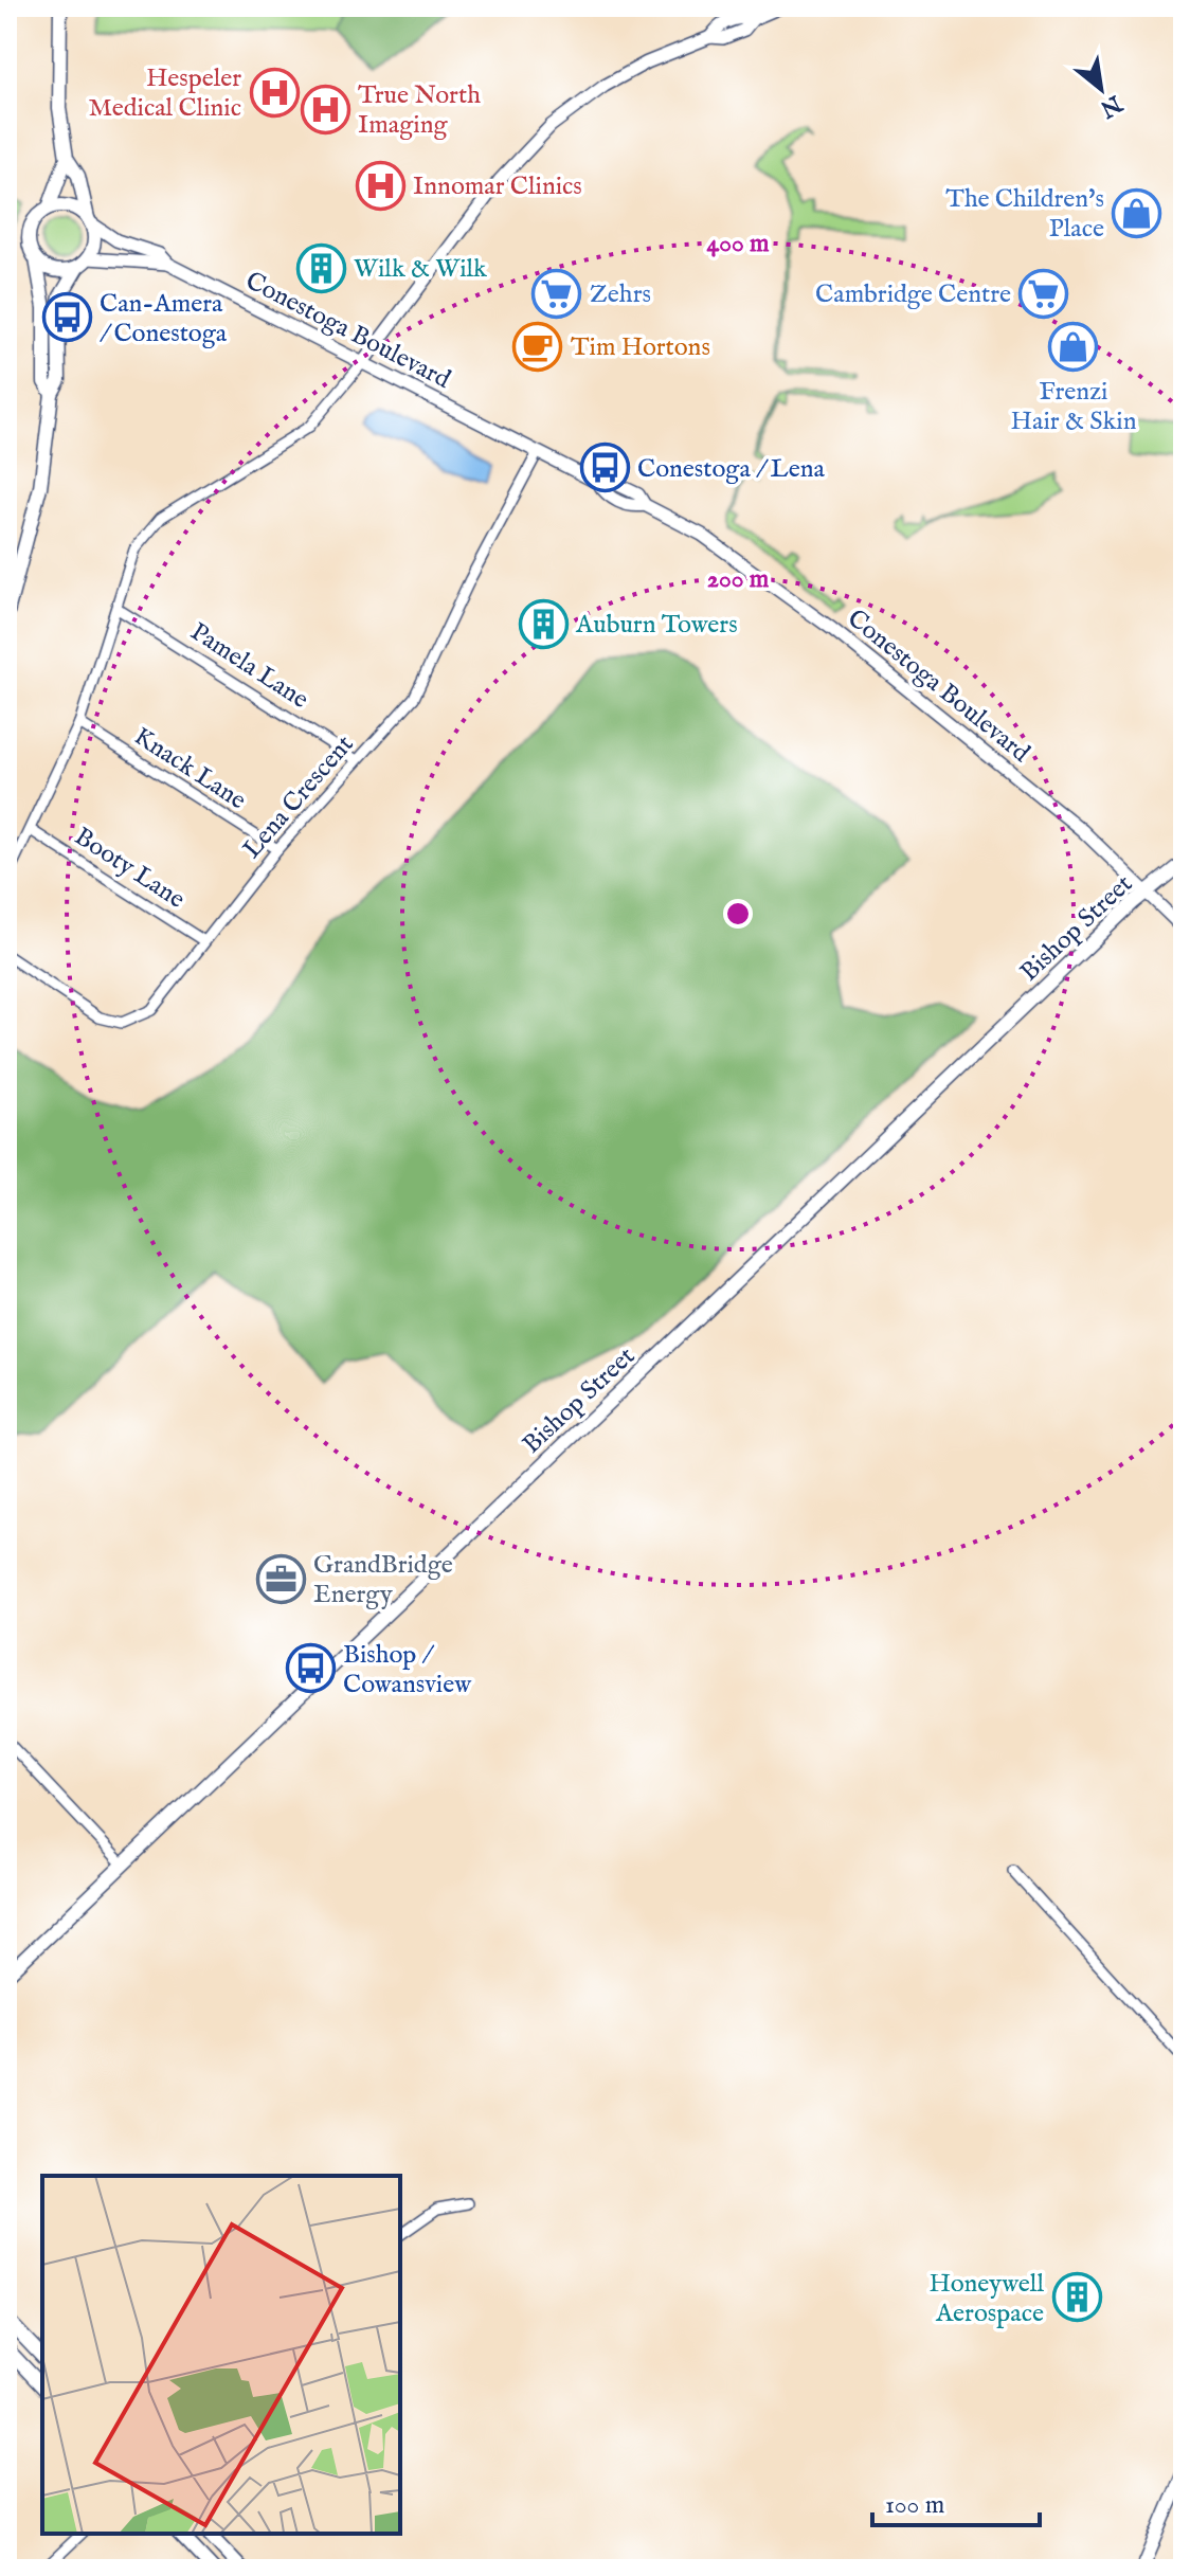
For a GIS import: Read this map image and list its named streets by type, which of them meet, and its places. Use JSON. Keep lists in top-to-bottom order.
{
  "streets": {
    "main road": ["Bishop Street"],
    "street": [
      "Conestoga Boulevard",
      "Pamela Lane",
      "Knack Lane",
      "Lena Crescent",
      "Booty Lane"
    ]
  },
  "crossings": [
    ["Conestoga Boulevard", "Lena Crescent"],
    ["Conestoga Boulevard", "Bishop Street"],
    ["Pamela Lane", "Lena Crescent"],
    ["Knack Lane", "Lena Crescent"],
    ["Lena Crescent", "Booty Lane"]
  ],
  "places": {
    "hospital": ["Hespeler Medical Clinic", "True North Imaging", "Innomar Clinics"],
    "shop": ["The Children's Place", "Frenzi Hair & Skin"],
    "building": ["Wilk & Wilk", "Auburn Towers", "Honeywell Aerospace"],
    "supermarket": ["Zehrs", "Cambridge Centre"],
    "bus stop": ["Can-Amera / Conestoga", "Conestoga / Lena", "Bishop / Cowansview"],
    "cafe": ["Tim Hortons"],
    "office": ["GrandBridge Energy"]
  },
  "scale_bar": "100 m",
  "north": "bottom right",
  "rings": ["400 m", "200 m"]
}
